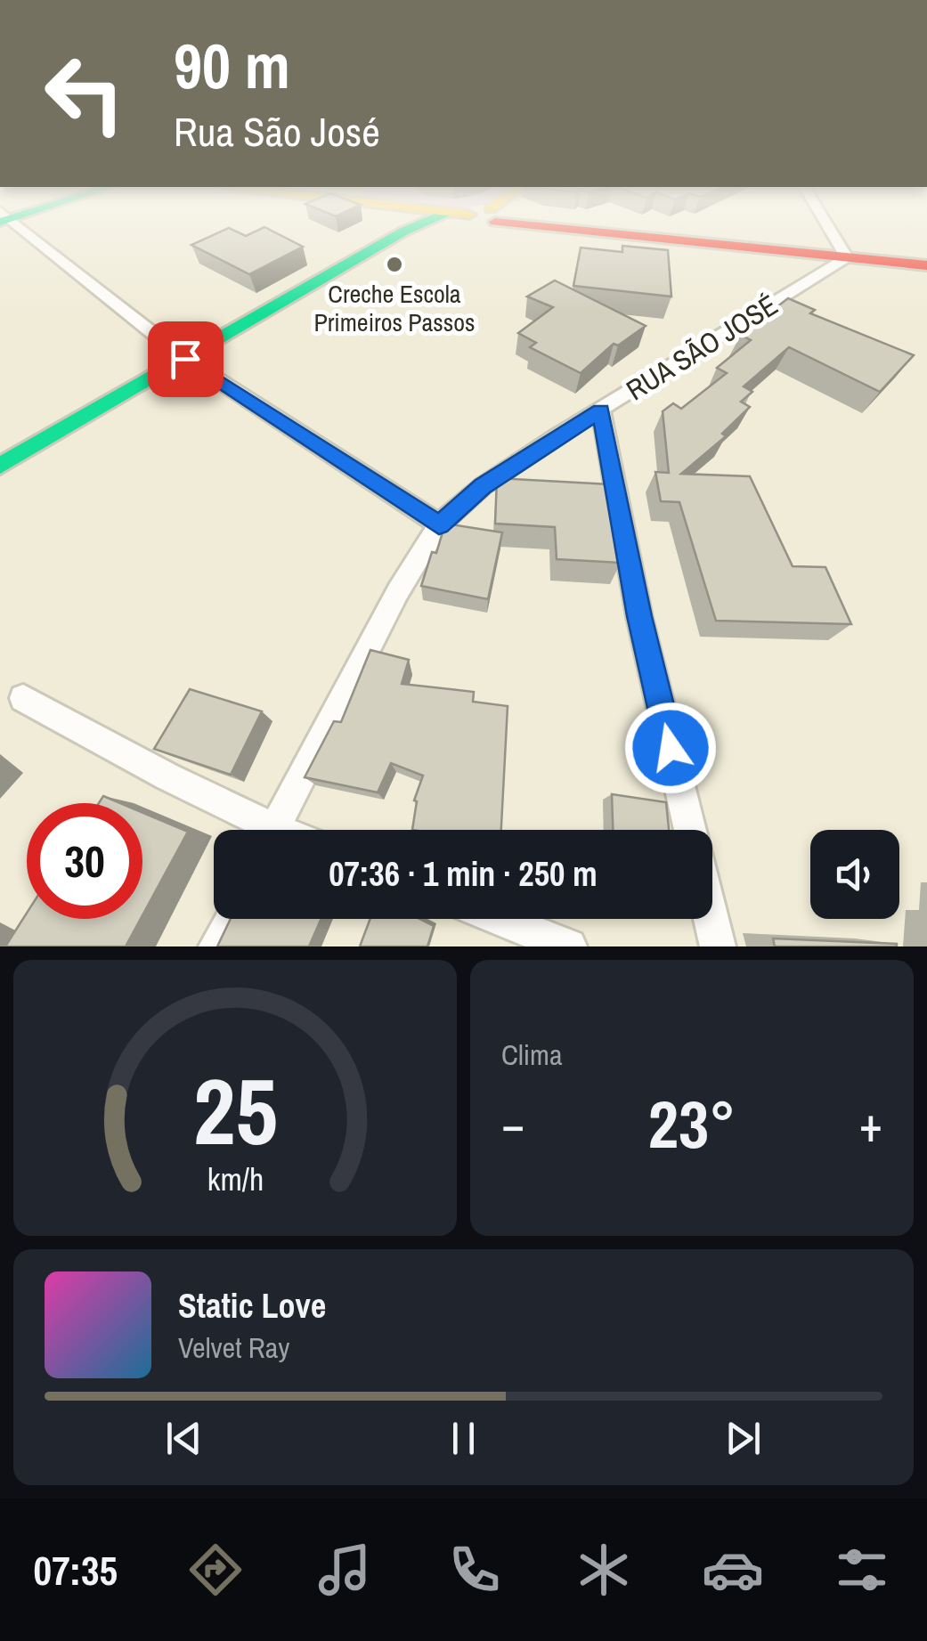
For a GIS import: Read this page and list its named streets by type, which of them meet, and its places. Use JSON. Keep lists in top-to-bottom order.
{
  "streets": {
    "street": ["RUA SÃO JOSÉ"]
  },
  "places": ["Creche Escola Primeiros Passos"],
  "page": {
    "turn": ["90 m", "Rua São José"],
    "limit": "30",
    "trip": "07:36 · 1 min · 250 m",
    "tile": "Clima",
    "heat": ["−", "23°", "+"],
    "song": ["Static Love", "Velvet Ray"],
    "tabs": "07:35",
    "gauge": ["25", "km/h"]
  }
}
